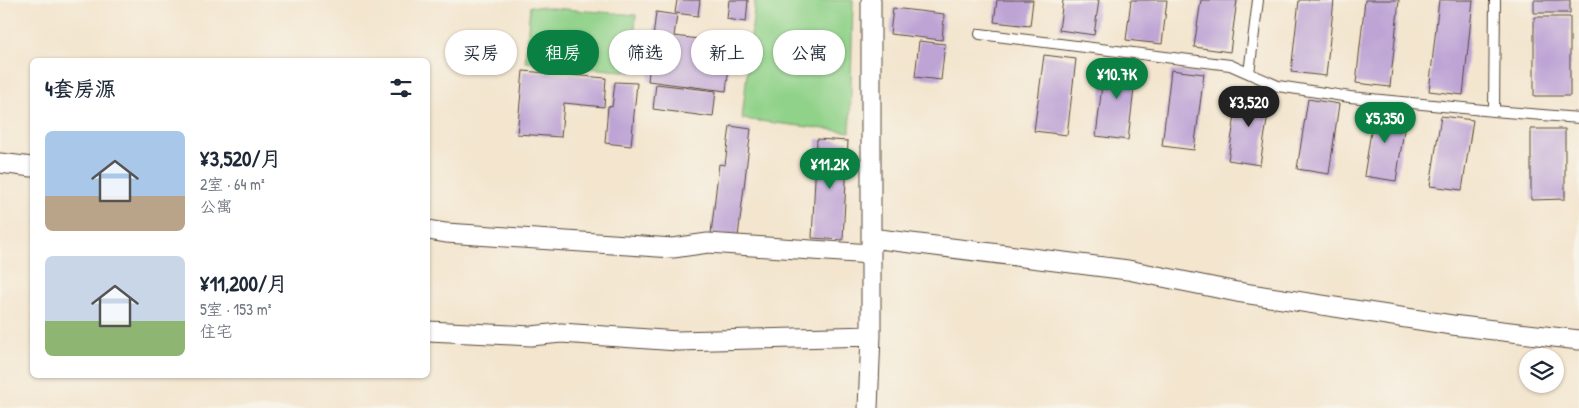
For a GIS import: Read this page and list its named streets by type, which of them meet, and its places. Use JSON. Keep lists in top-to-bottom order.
{
  "page": {
    "chip": [
      "买房",
      "租房",
      "筛选",
      "新上",
      "公寓"
    ],
    "price": [
      "¥10.7K",
      "¥3,520",
      "¥5,350",
      "¥11.2K"
    ],
    "heading": "4套房源",
    "list": [
      {
        "name": "¥3,520/月",
        "note": "2室 · 64 m² · 公寓"
      },
      {
        "name": "¥11,200/月",
        "note": "5室 · 153 m² · 住宅"
      }
    ]
  }
}
